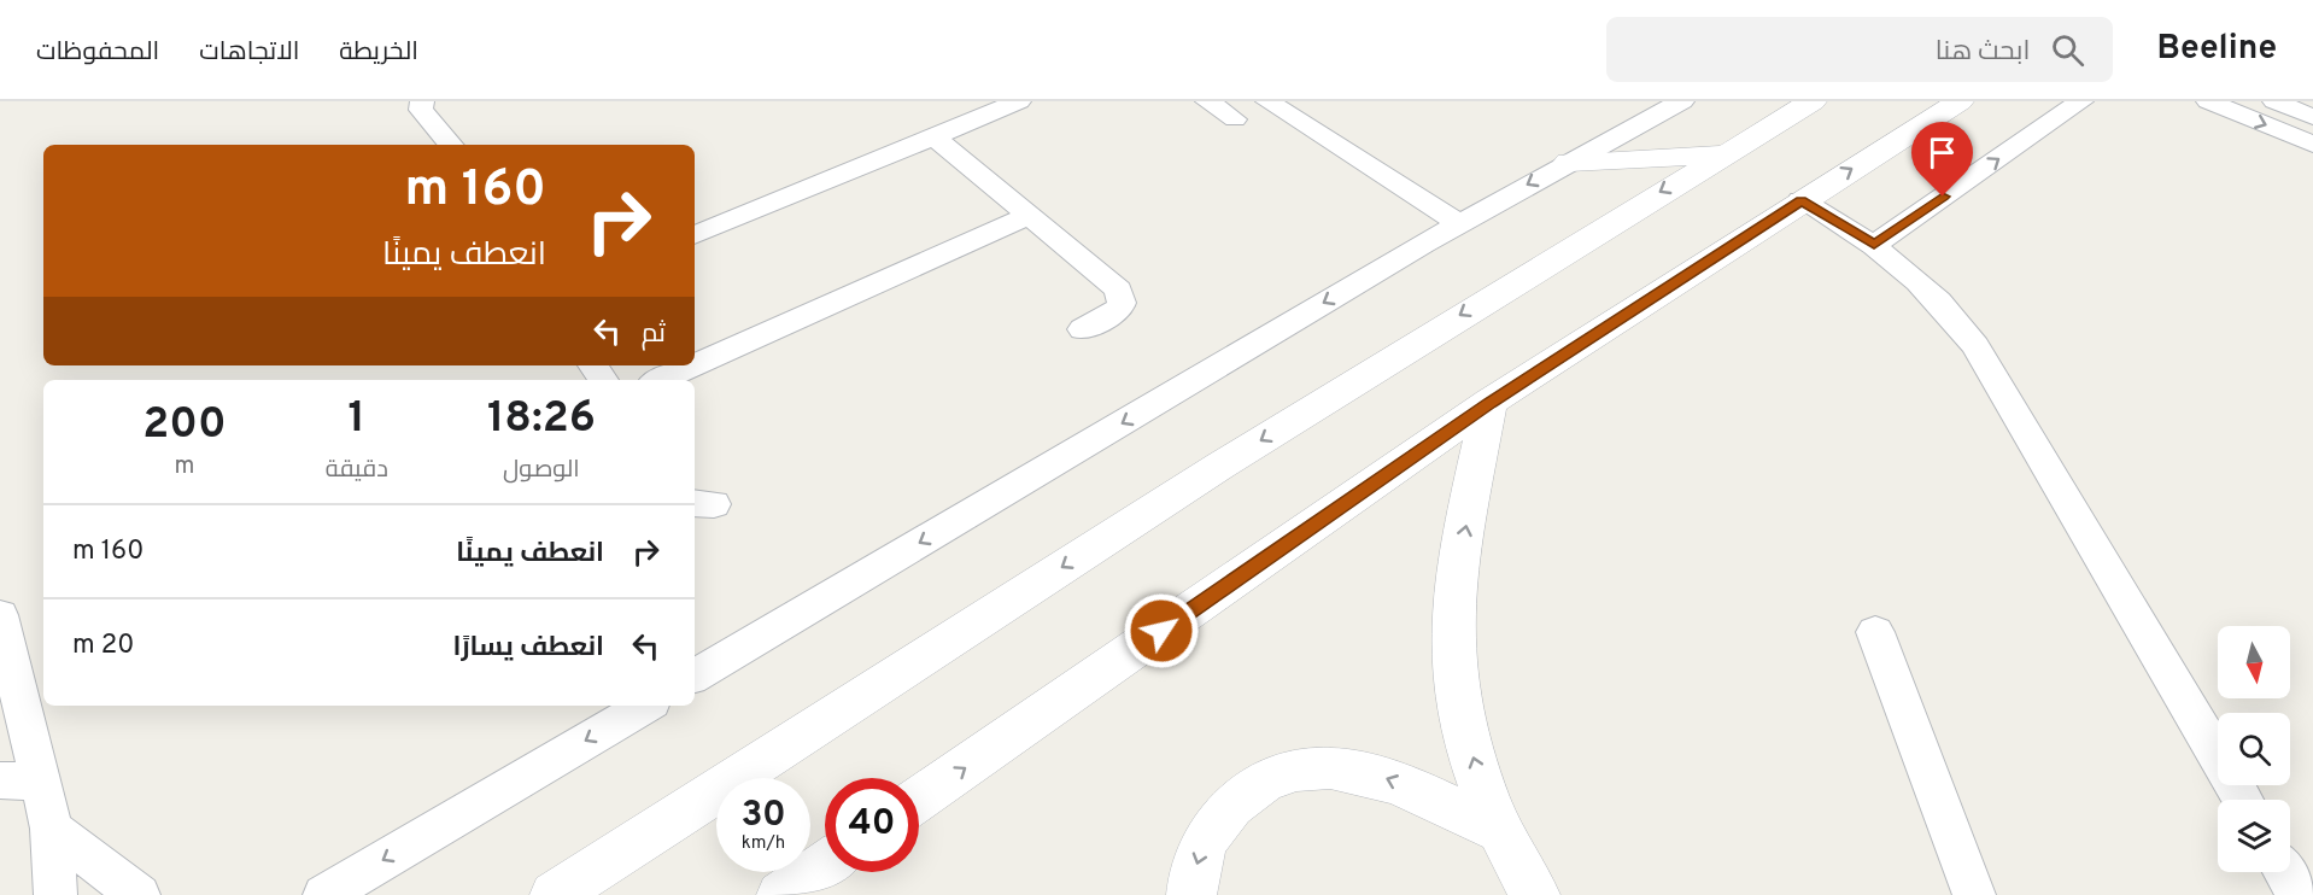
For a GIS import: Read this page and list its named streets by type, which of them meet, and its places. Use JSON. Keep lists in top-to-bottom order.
{
  "north": "bottom",
  "page": {
    "header": "Beeline",
    "search": "ابحث هنا",
    "nav": ["الخريطة", "الاتجاهات", "المحفوظات"],
    "turn": ["160 m", "انعطف يمينًا"],
    "then": "ثم",
    "eta": [
      "18:26",
      "الوصول",
      "1",
      "دقيقة",
      "200",
      "m"
    ],
    "list": [
      {
        "name": "انعطف يمينًا",
        "value": "160 m"
      },
      {
        "name": "انعطف يسارًا",
        "value": "20 m"
      }
    ],
    "speed": "30 km/h",
    "limit": "40"
  }
}
